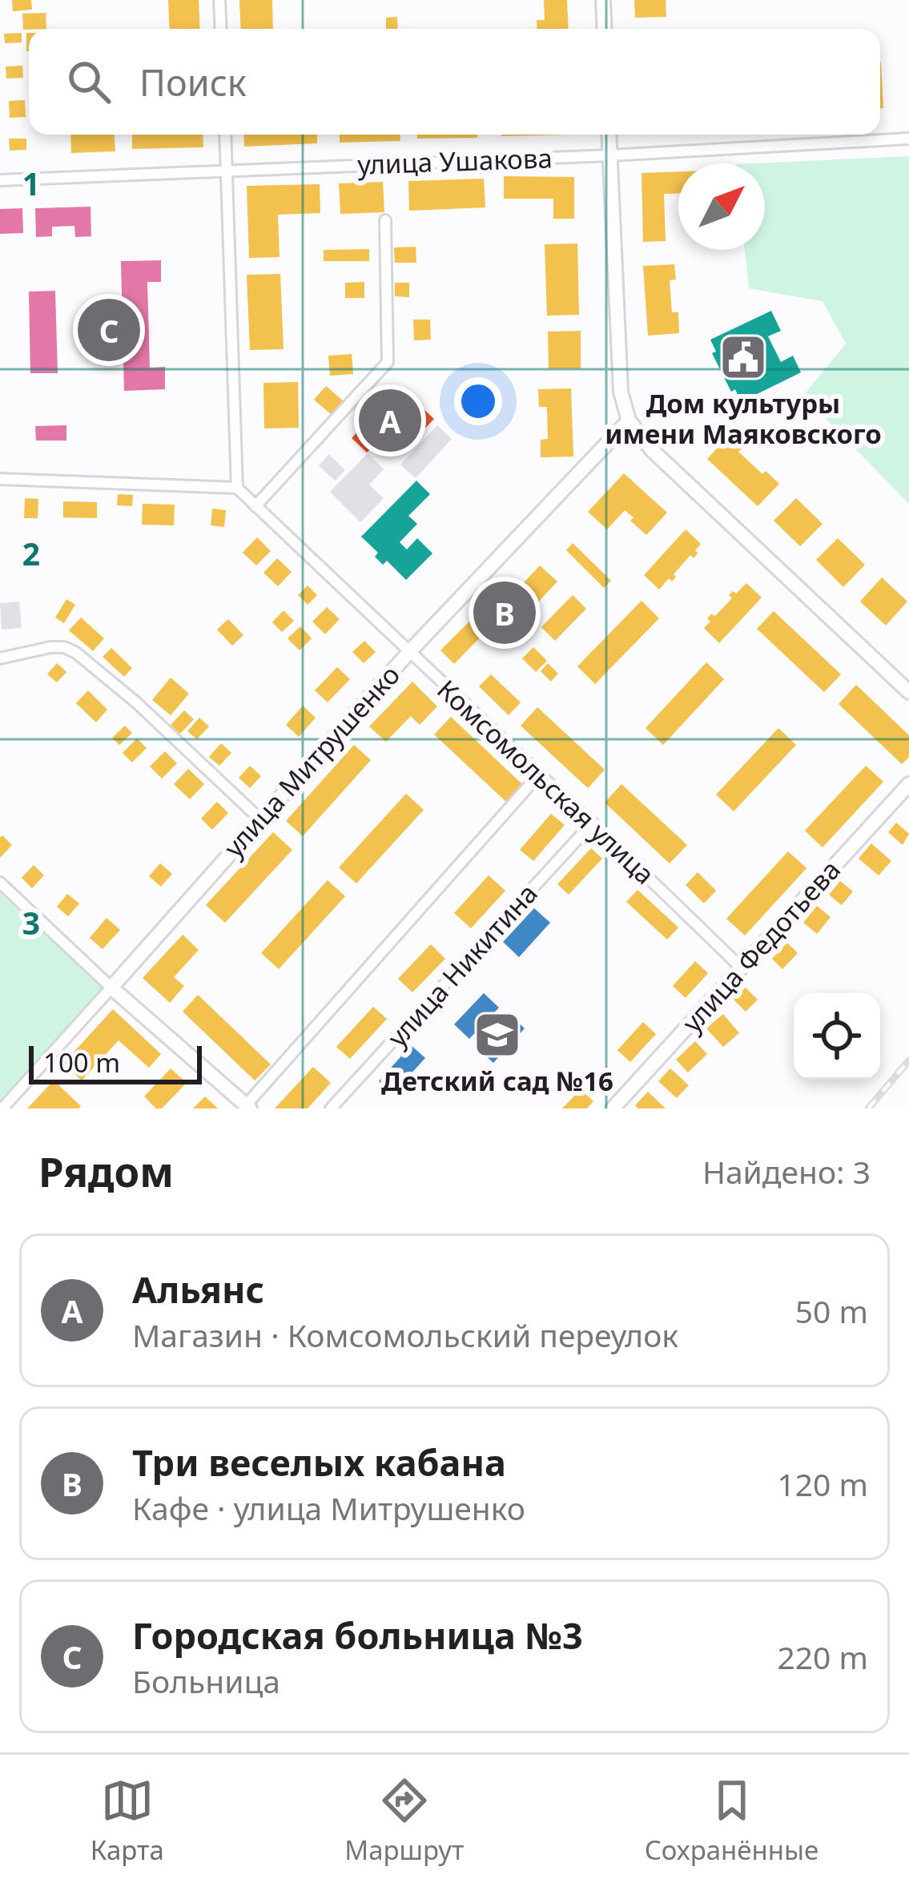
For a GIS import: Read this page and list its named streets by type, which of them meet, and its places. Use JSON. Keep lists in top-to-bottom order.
{
  "streets": {
    "main road": ["улица Митрушенко", "улица Федотьева"],
    "street": ["улица Ушакова", "Комсомольская улица", "улица Никитина"]
  },
  "crossings": [
    ["улица Митрушенко", "Комсомольская улица"],
    ["Комсомольская улица", "улица Федотьева"],
    ["Комсомольская улица", "улица Никитина"]
  ],
  "places": {
    "public building": ["Дом культуры имени Маяковского"],
    "school or university": ["Детский сад №16"]
  },
  "scale_bar": "100 m",
  "north": "top right",
  "page": {
    "search": "Поиск",
    "pins": ["C", "A", "B"],
    "scale": "100 m",
    "heading": ["Рядом", "Найдено: 3"],
    "list": [
      {
        "mark": "A",
        "name": "Альянс",
        "note": "Магазин · Комсомольский переулок",
        "value": "50 m"
      },
      {
        "mark": "B",
        "name": "Три веселых кабана",
        "note": "Кафе · улица Митрушенко",
        "value": "120 m"
      },
      {
        "mark": "C",
        "name": "Городская больница №3",
        "note": "Больница",
        "value": "220 m"
      }
    ],
    "nav": ["Карта", "Маршрут", "Сохранённые"]
  },
  "grid": {
    "rows": ["1", "2", "3"]
  }
}
